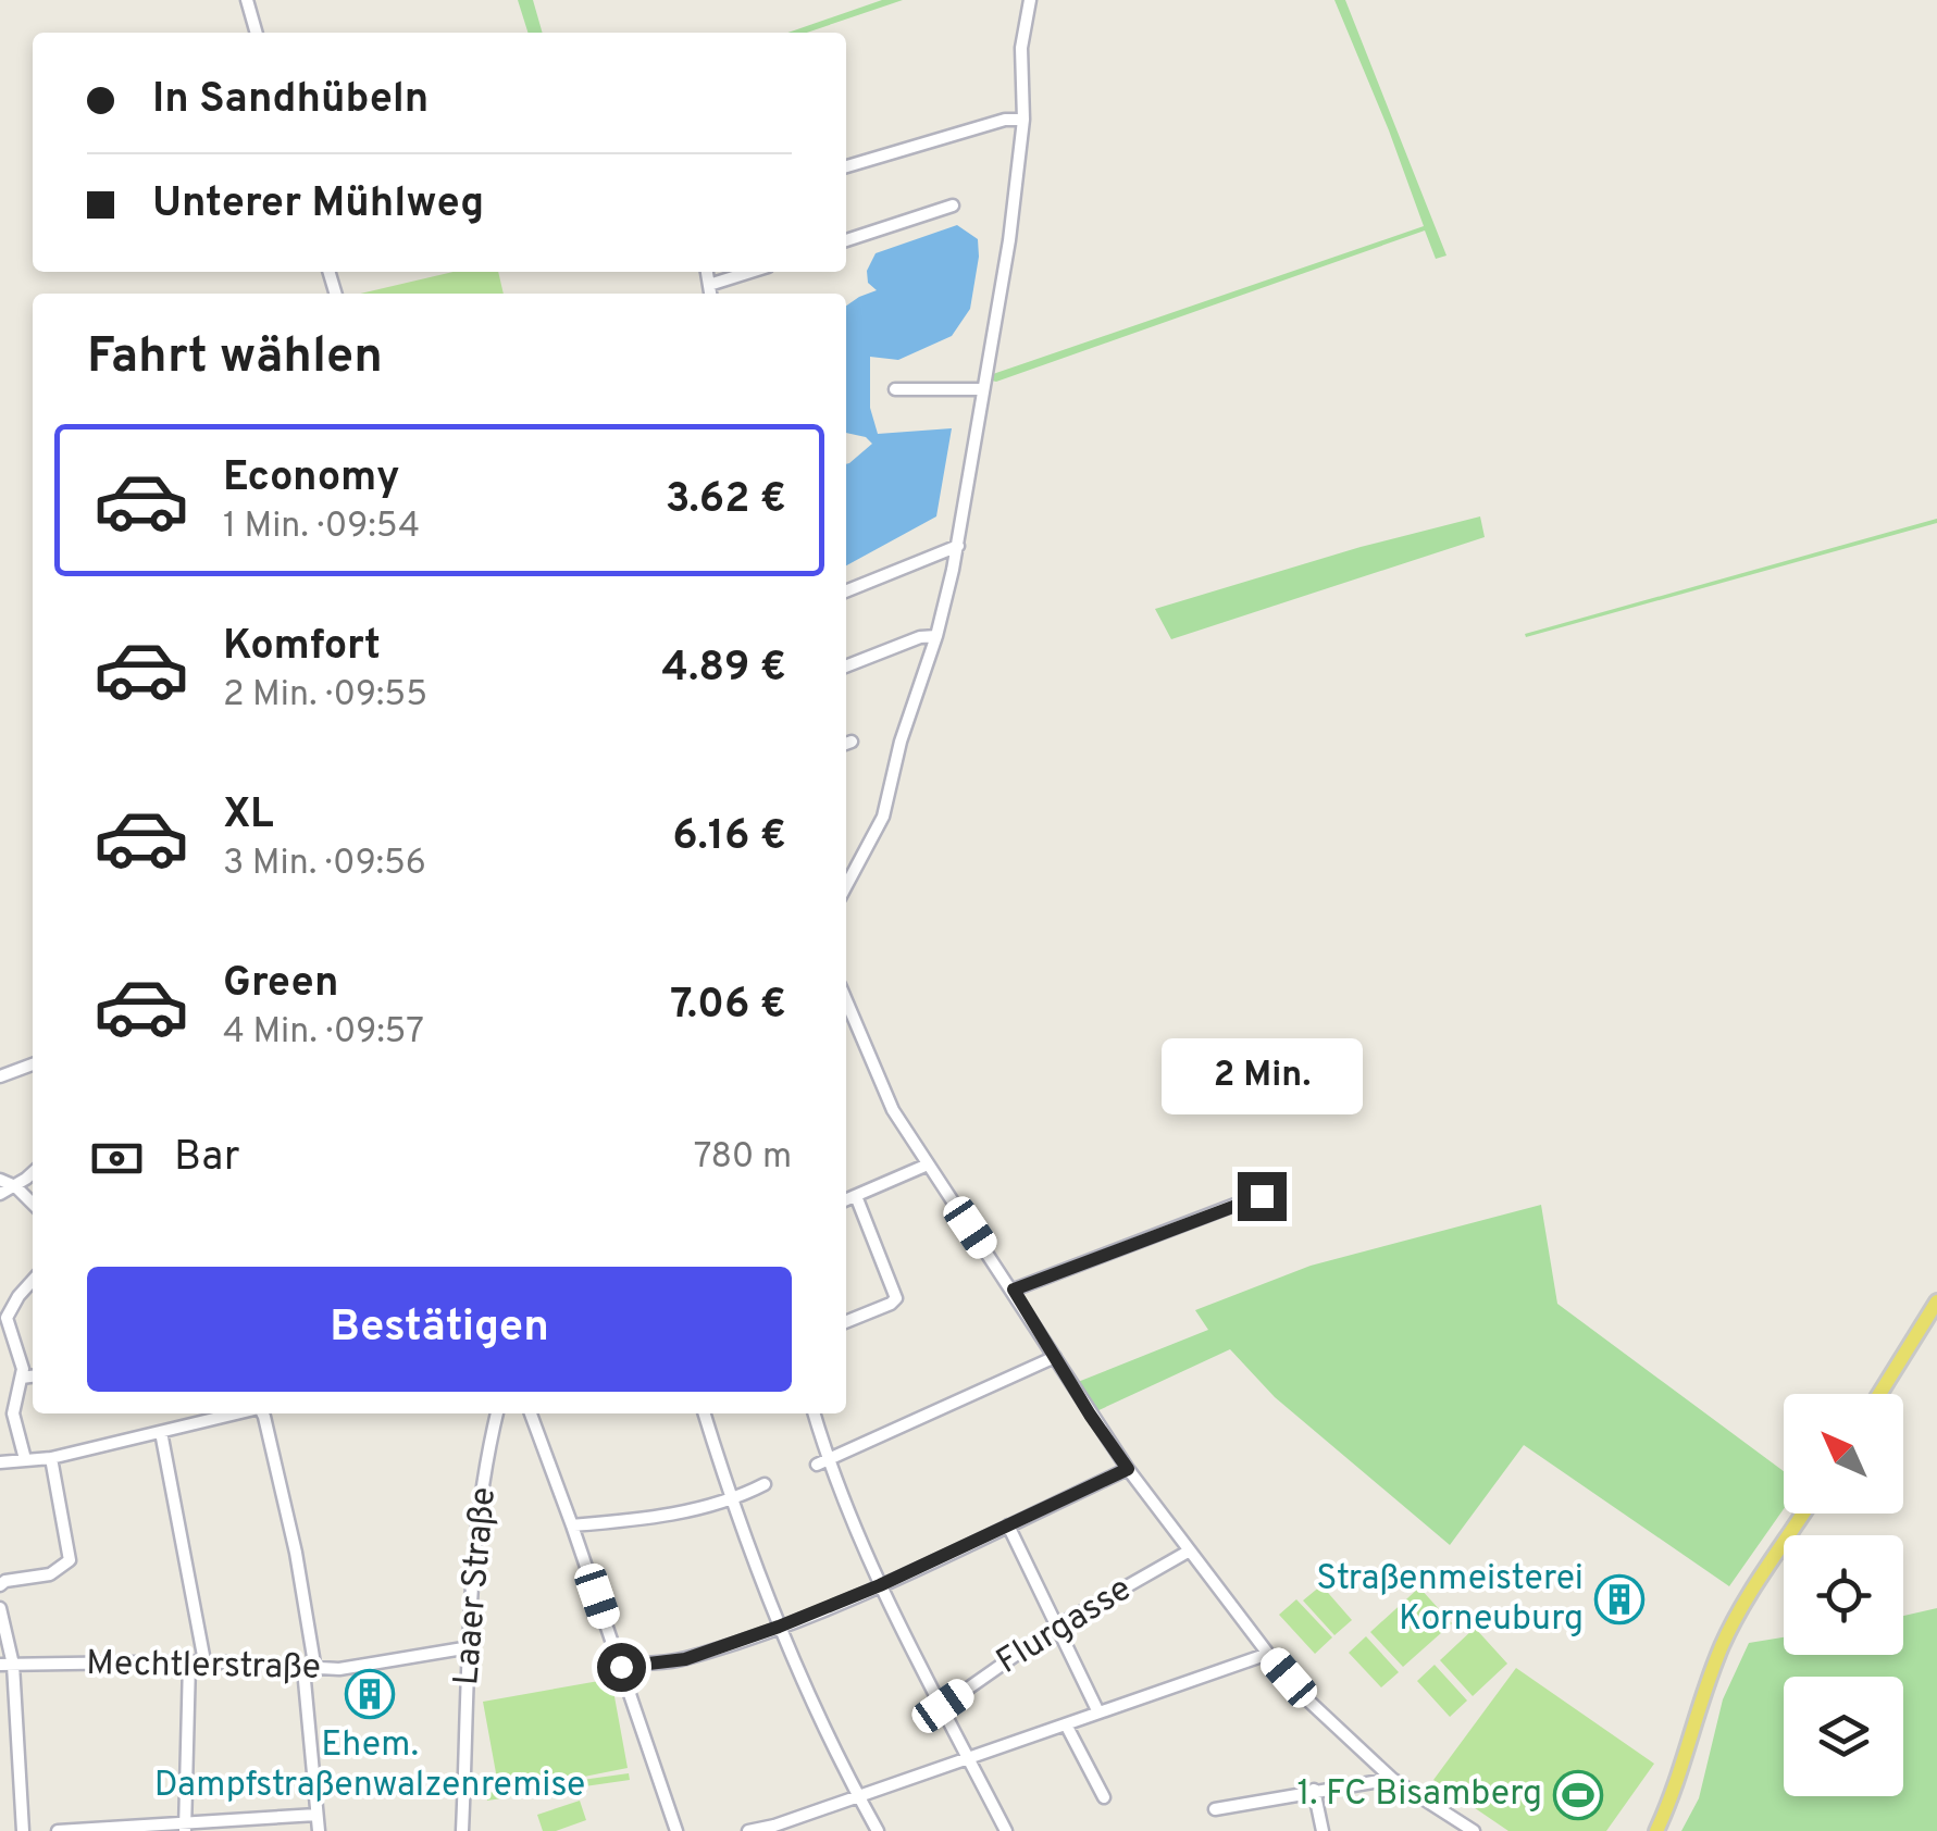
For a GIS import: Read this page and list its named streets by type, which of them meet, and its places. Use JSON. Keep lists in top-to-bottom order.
{
  "streets": {
    "street": ["Laaer Straße", "Flurgasse", "Mechtlerstraße"]
  },
  "crossings": [
    ["Laaer Straße", "Mechtlerstraße"]
  ],
  "places": {
    "building": ["Straßenmeisterei Korneuburg", "Ehem. Dampfstraßenwalzenremise"],
    "sports": ["1. FC Bisamberg"]
  },
  "north": "top left",
  "page": {
    "banner": ["In Sandhübeln", "Unterer Mühlweg"],
    "heading": "Fahrt wählen",
    "list": [
      {
        "name": "Economy",
        "note": "1 Min. · 09:54",
        "value": "3.62 €"
      },
      {
        "name": "Komfort",
        "note": "2 Min. · 09:55",
        "value": "4.89 €"
      },
      {
        "name": "XL",
        "note": "3 Min. · 09:56",
        "value": "6.16 €"
      },
      {
        "name": "Green",
        "note": "4 Min. · 09:57",
        "value": "7.06 €"
      }
    ],
    "bubble": "2 Min.",
    "pay": ["Bar", "780 m"],
    "buttons": "Bestätigen"
  }
}
